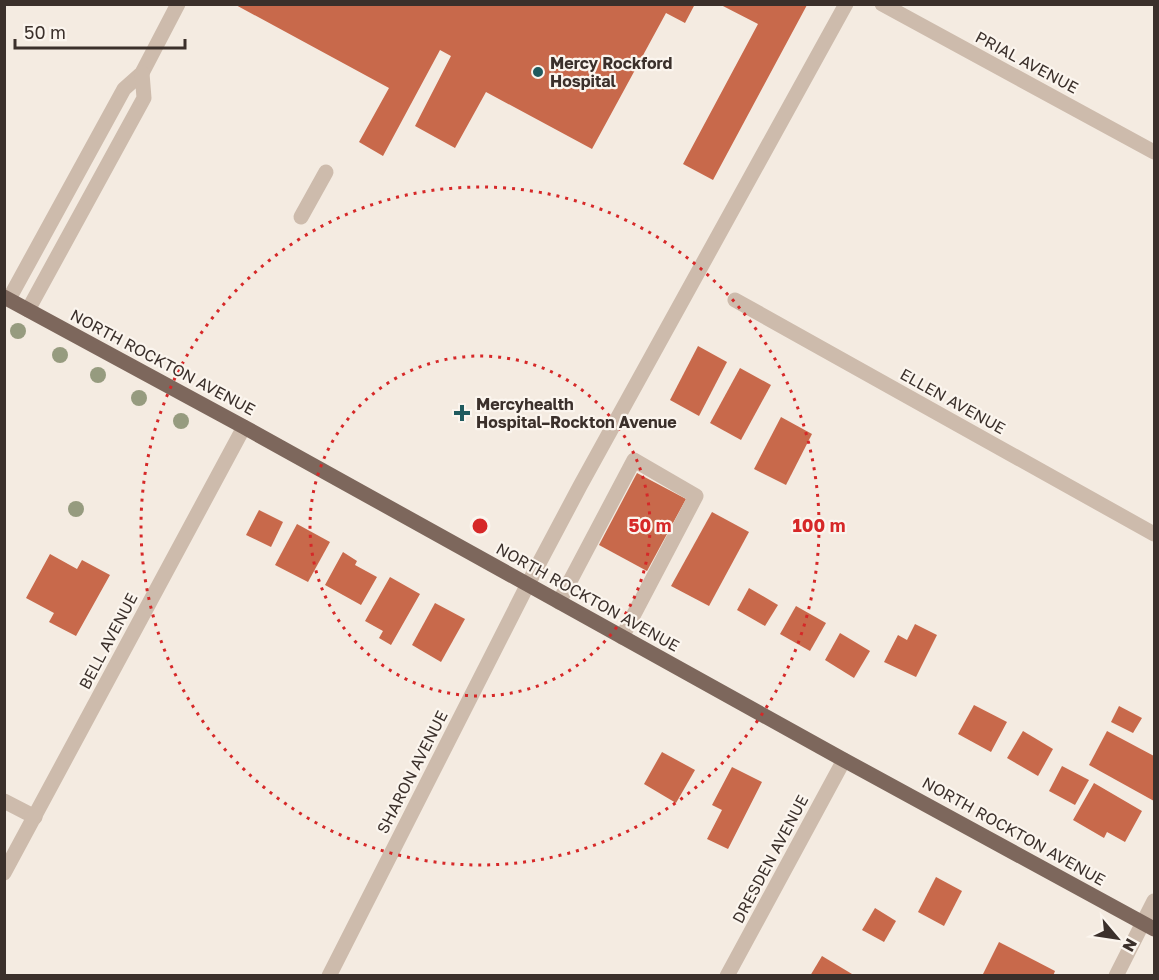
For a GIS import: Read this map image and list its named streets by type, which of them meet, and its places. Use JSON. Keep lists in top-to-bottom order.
{
  "streets": {
    "main road": ["NORTH ROCKTON AVENUE"],
    "street": [
      "PRIAL AVENUE",
      "ELLEN AVENUE",
      "BELL AVENUE",
      "SHARON AVENUE",
      "DRESDEN AVENUE"
    ]
  },
  "crossings": [
    ["NORTH ROCKTON AVENUE", "BELL AVENUE"],
    ["NORTH ROCKTON AVENUE", "SHARON AVENUE"],
    ["NORTH ROCKTON AVENUE", "DRESDEN AVENUE"]
  ],
  "places": {
    "other": ["Mercy Rockford Hospital"],
    "health": ["Mercyhealth Hospital–Rockton Avenue"]
  },
  "scale_bar": "50 m",
  "north": "bottom right",
  "rings": ["50 m", "100 m"]
}
